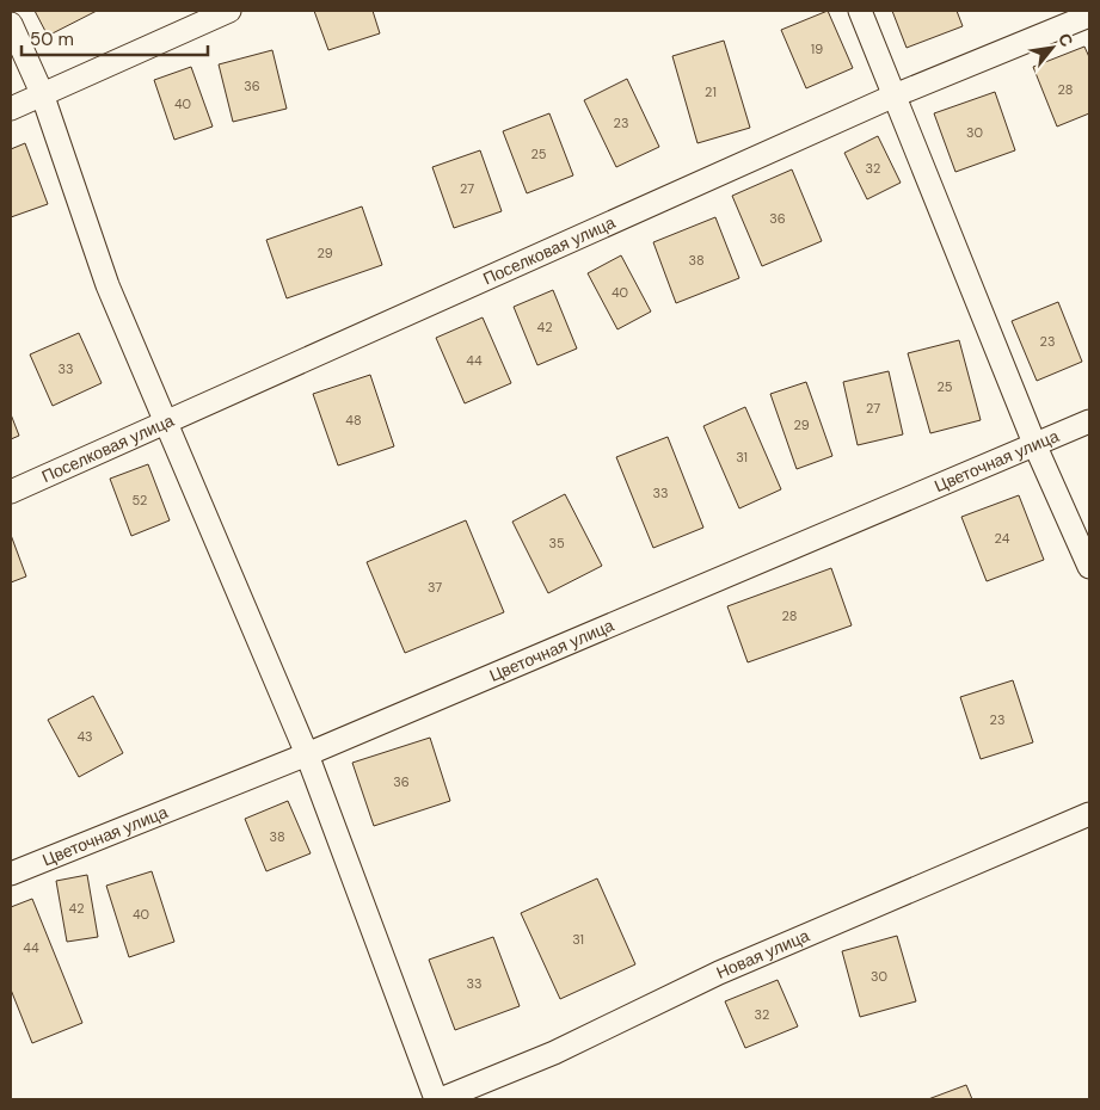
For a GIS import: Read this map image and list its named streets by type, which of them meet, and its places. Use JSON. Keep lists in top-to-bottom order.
{
  "streets": {
    "street": ["Поселковая улица", "Цветочная улица", "Новая улица"]
  },
  "house_numbers": [
    "19",
    "36",
    "28",
    "21",
    "40",
    "23",
    "30",
    "25",
    "32",
    "27",
    "36",
    "29",
    "38",
    "40",
    "42",
    "23",
    "44",
    "33",
    "25",
    "27",
    "48",
    "29",
    "31",
    "33",
    "52",
    "24",
    "35",
    "37",
    "28",
    "23",
    "43",
    "36",
    "38",
    "42",
    "40",
    "31",
    "44",
    "30",
    "33",
    "32"
  ],
  "scale_bar": "50 m",
  "north": "top right"
}
